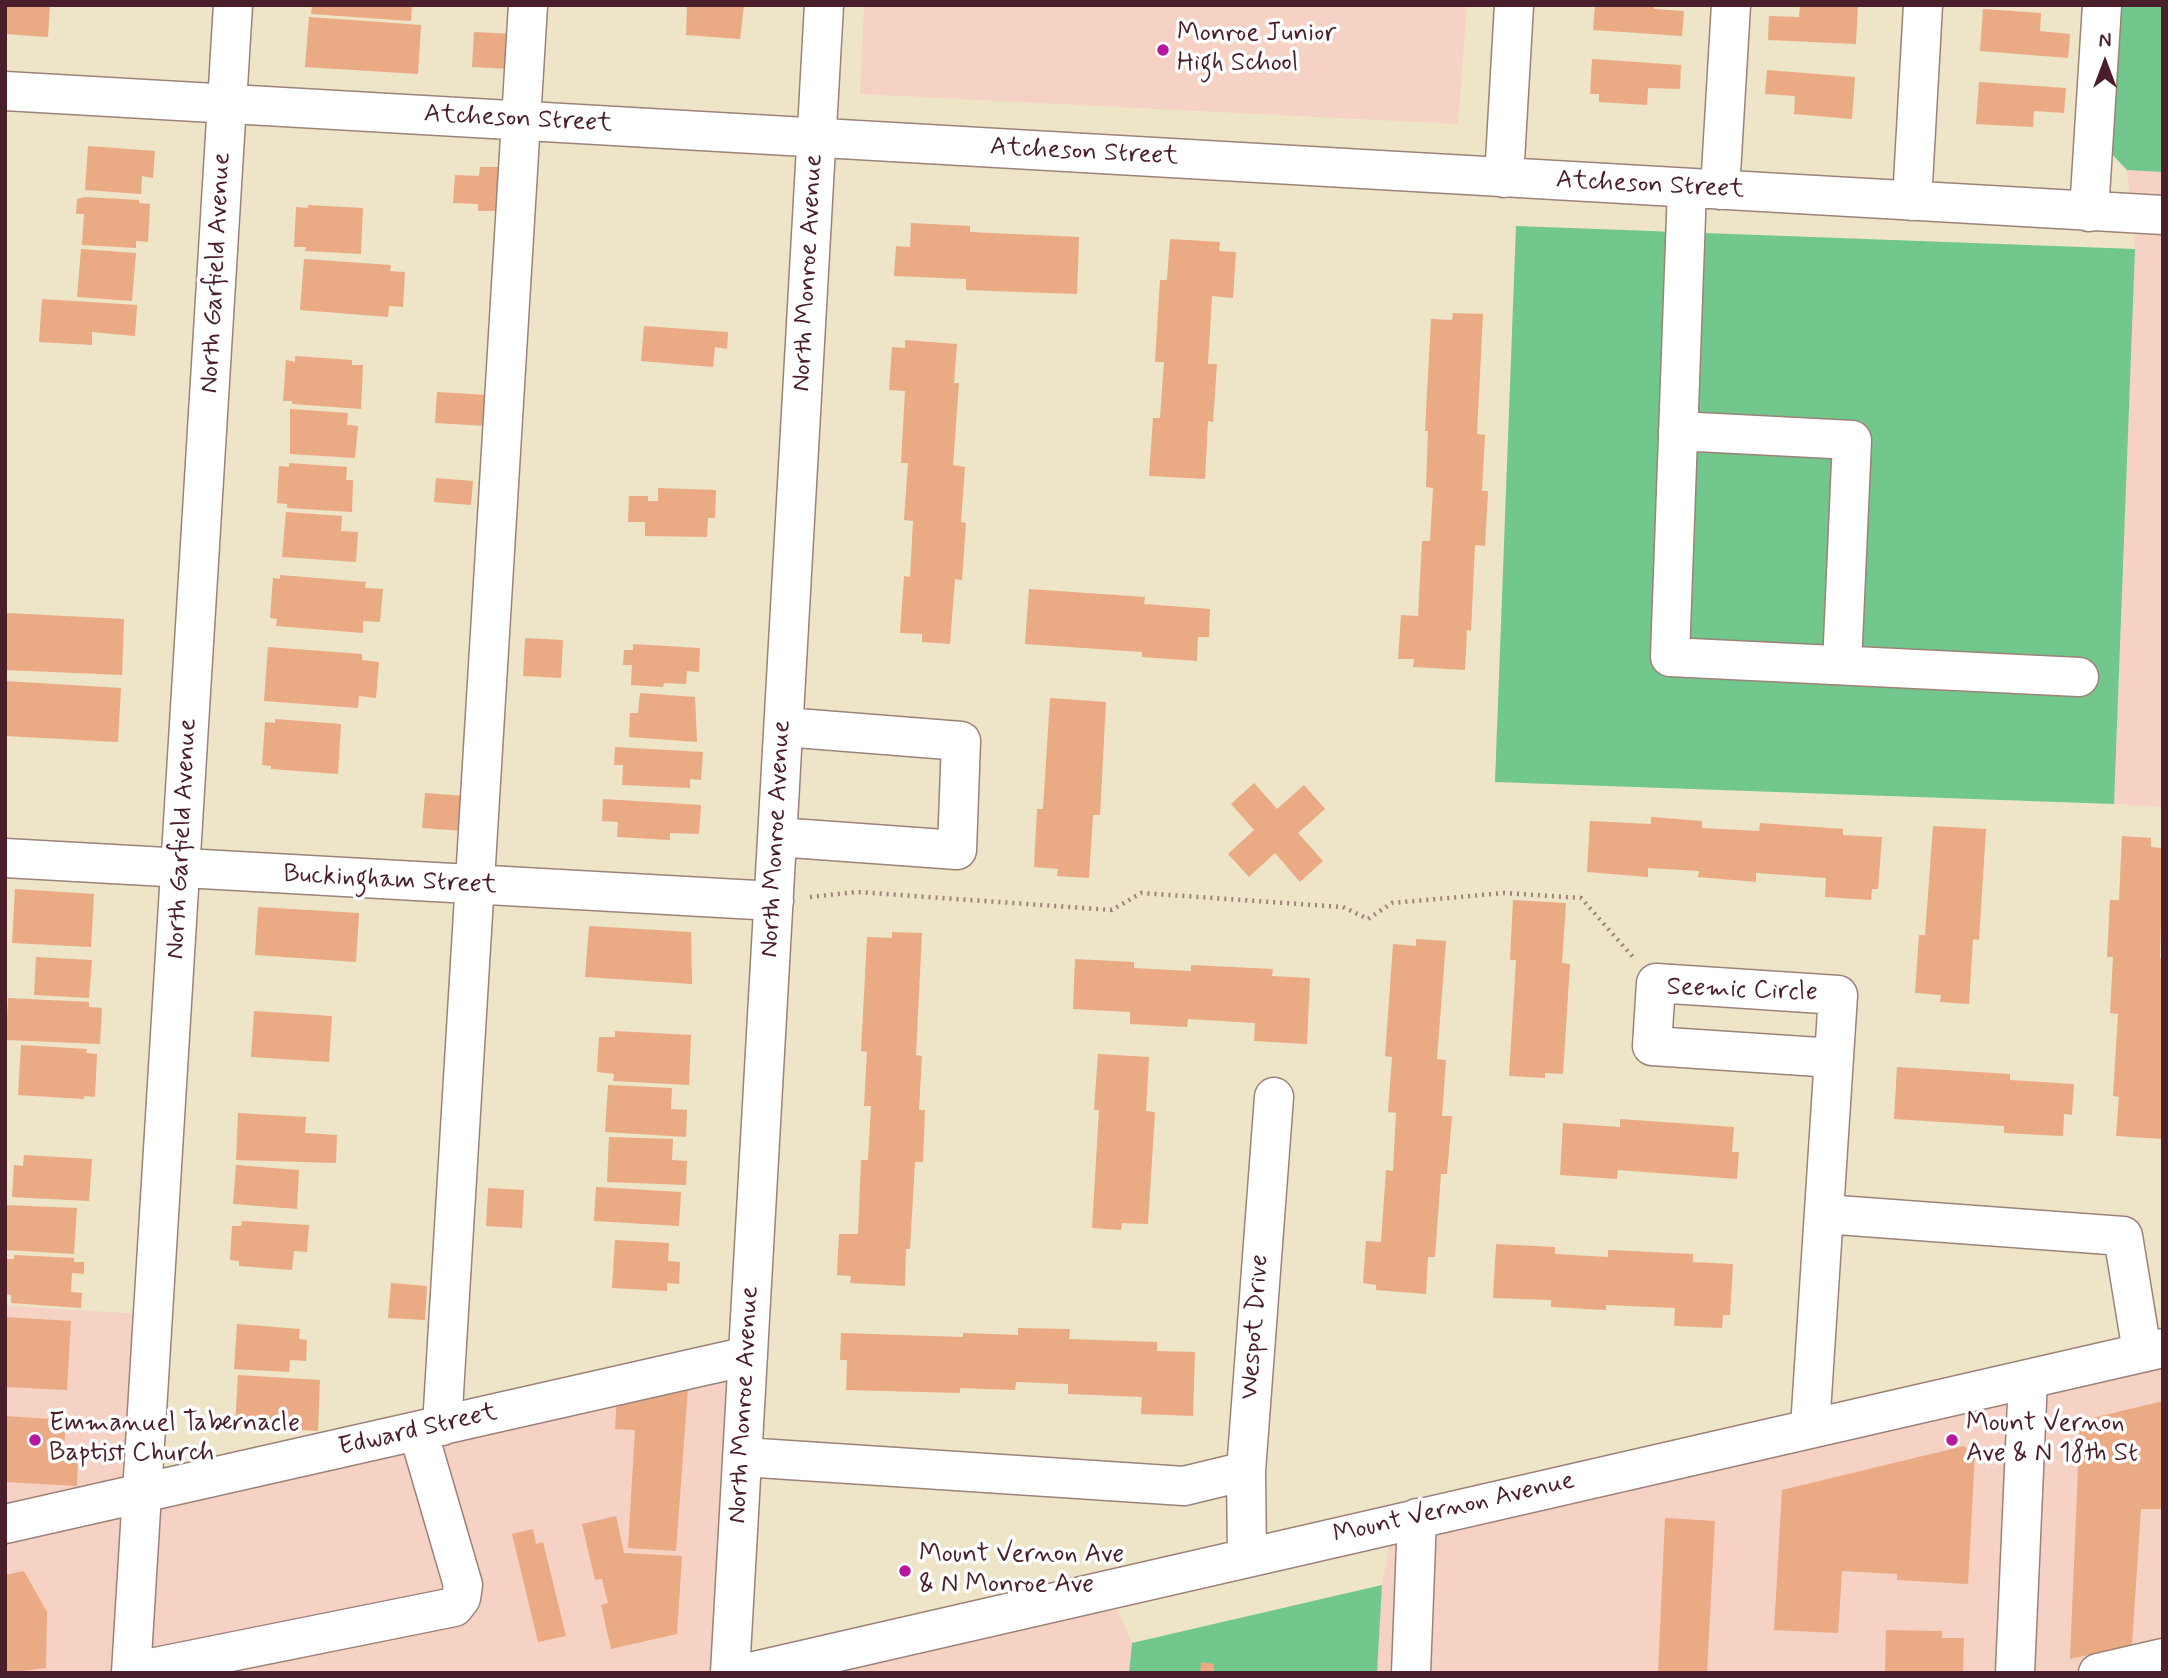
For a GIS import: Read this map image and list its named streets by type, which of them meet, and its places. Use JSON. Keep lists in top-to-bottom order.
{
  "streets": {
    "street": [
      "Atcheson Street",
      "North Garfield Avenue",
      "North Monroe Avenue",
      "Buckingham Street",
      "Seemic Circle",
      "Wespot Drive",
      "Edward Street",
      "Mount Vernon Avenue"
    ]
  },
  "crossings": [
    ["Atcheson Street", "North Garfield Avenue"],
    ["Atcheson Street", "North Monroe Avenue"],
    ["North Garfield Avenue", "Buckingham Street"],
    ["North Garfield Avenue", "Edward Street"],
    ["North Monroe Avenue", "Buckingham Street"],
    ["North Monroe Avenue", "Edward Street"],
    ["Seemic Circle", "Mount Vernon Avenue"],
    ["Wespot Drive", "Mount Vernon Avenue"]
  ],
  "places": [
    "Monroe Junior High School",
    "Emmanuel Tabernacle Baptist Church",
    "Mount Vernon Ave & N 18th St",
    "Mount Vernon Ave & N Monroe Ave"
  ],
  "north": "top"
}
